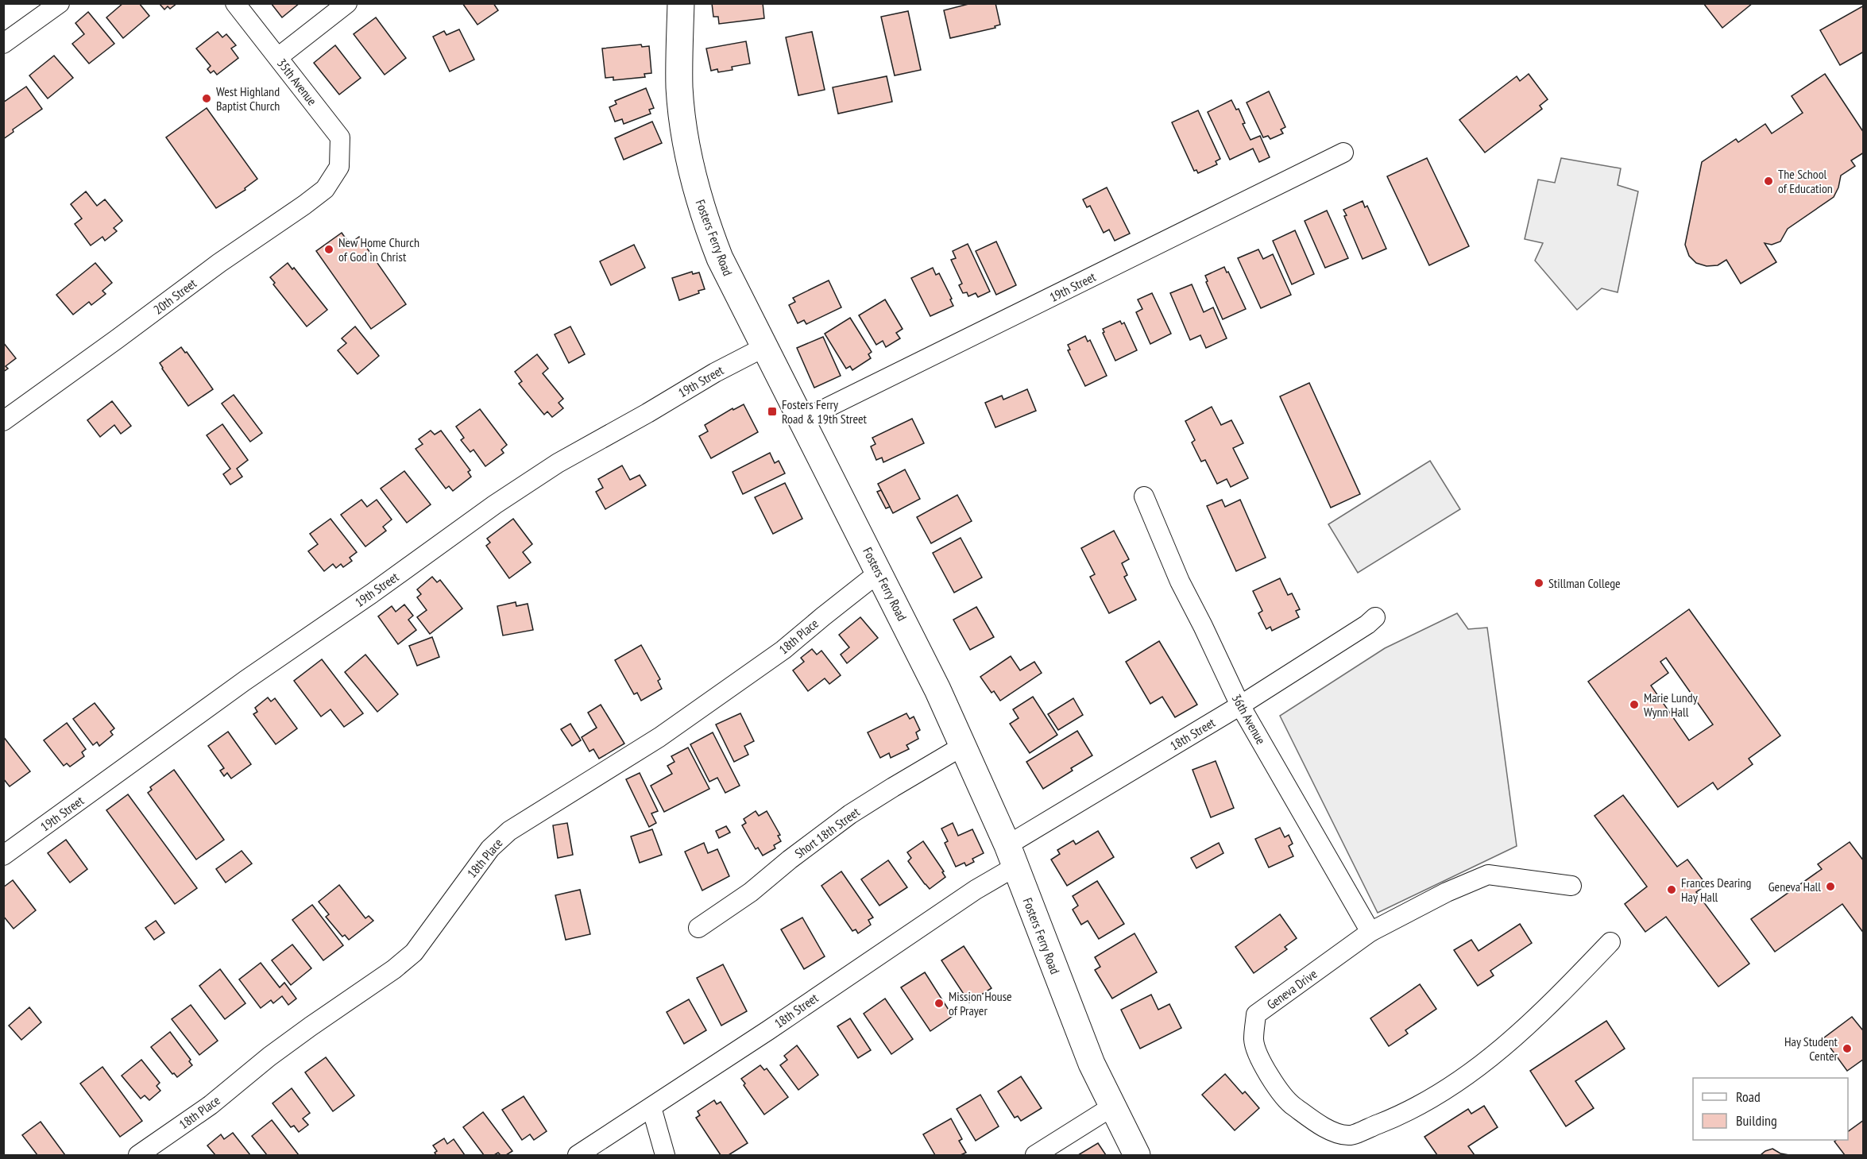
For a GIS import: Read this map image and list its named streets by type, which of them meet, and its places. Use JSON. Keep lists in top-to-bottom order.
{
  "streets": {
    "street": [
      "35th Avenue",
      "Fosters Ferry Road",
      "19th Street",
      "20th Street",
      "18th Place",
      "36th Avenue",
      "18th Street",
      "Short 18th Street",
      "Geneva Drive"
    ]
  },
  "crossings": [
    ["35th Avenue", "20th Street"],
    ["Fosters Ferry Road", "19th Street"],
    ["Fosters Ferry Road", "18th Place"],
    ["Fosters Ferry Road", "18th Street"],
    ["Fosters Ferry Road", "Short 18th Street"],
    ["36th Avenue", "18th Street"],
    ["36th Avenue", "Geneva Drive"]
  ],
  "places": {
    "other": [
      "West Highland Baptist Church",
      "The School of Education",
      "New Home Church of God in Christ",
      "Stillman College",
      "Marie Lundy Wynn Hall",
      "Geneva Hall",
      "Frances Dearing Hay Hall",
      "Mission House of Prayer",
      "Hay Student Center"
    ],
    "transit": ["Fosters Ferry Road & 19th Street"]
  },
  "legend": ["Road", "Building"]
}
